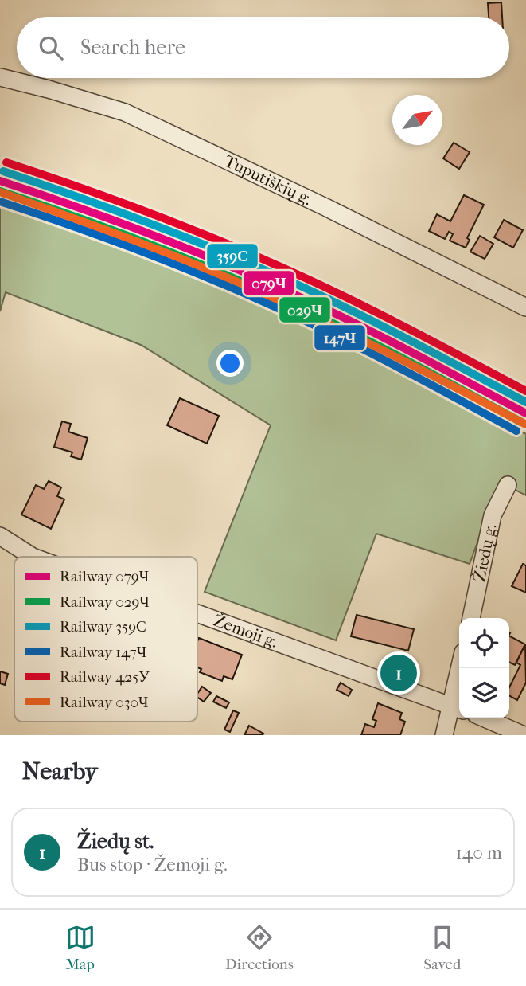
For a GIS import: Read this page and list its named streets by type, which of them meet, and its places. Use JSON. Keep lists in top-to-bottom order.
{
  "streets": {
    "street": ["Tuputiškių g.", "Žiedų g.", "Žemoji g."]
  },
  "lines": [
    "rail line 425У",
    "rail line 359С",
    "rail line 079Ч",
    "rail line 029Ч",
    "rail line 030Ч",
    "rail line 147Ч"
  ],
  "legend": [
    "Railway 079Ч",
    "Railway 029Ч",
    "Railway 359С",
    "Railway 147Ч",
    "Railway 425У",
    "Railway 030Ч"
  ],
  "north": "top right",
  "page": {
    "search": "Search here",
    "pins": "1",
    "heading": "Nearby",
    "list": [
      {
        "mark": "1",
        "name": "Žiedų st.",
        "note": "Bus stop · Žemoji g.",
        "value": "140 m"
      }
    ],
    "nav": ["Map", "Directions", "Saved"]
  }
}
